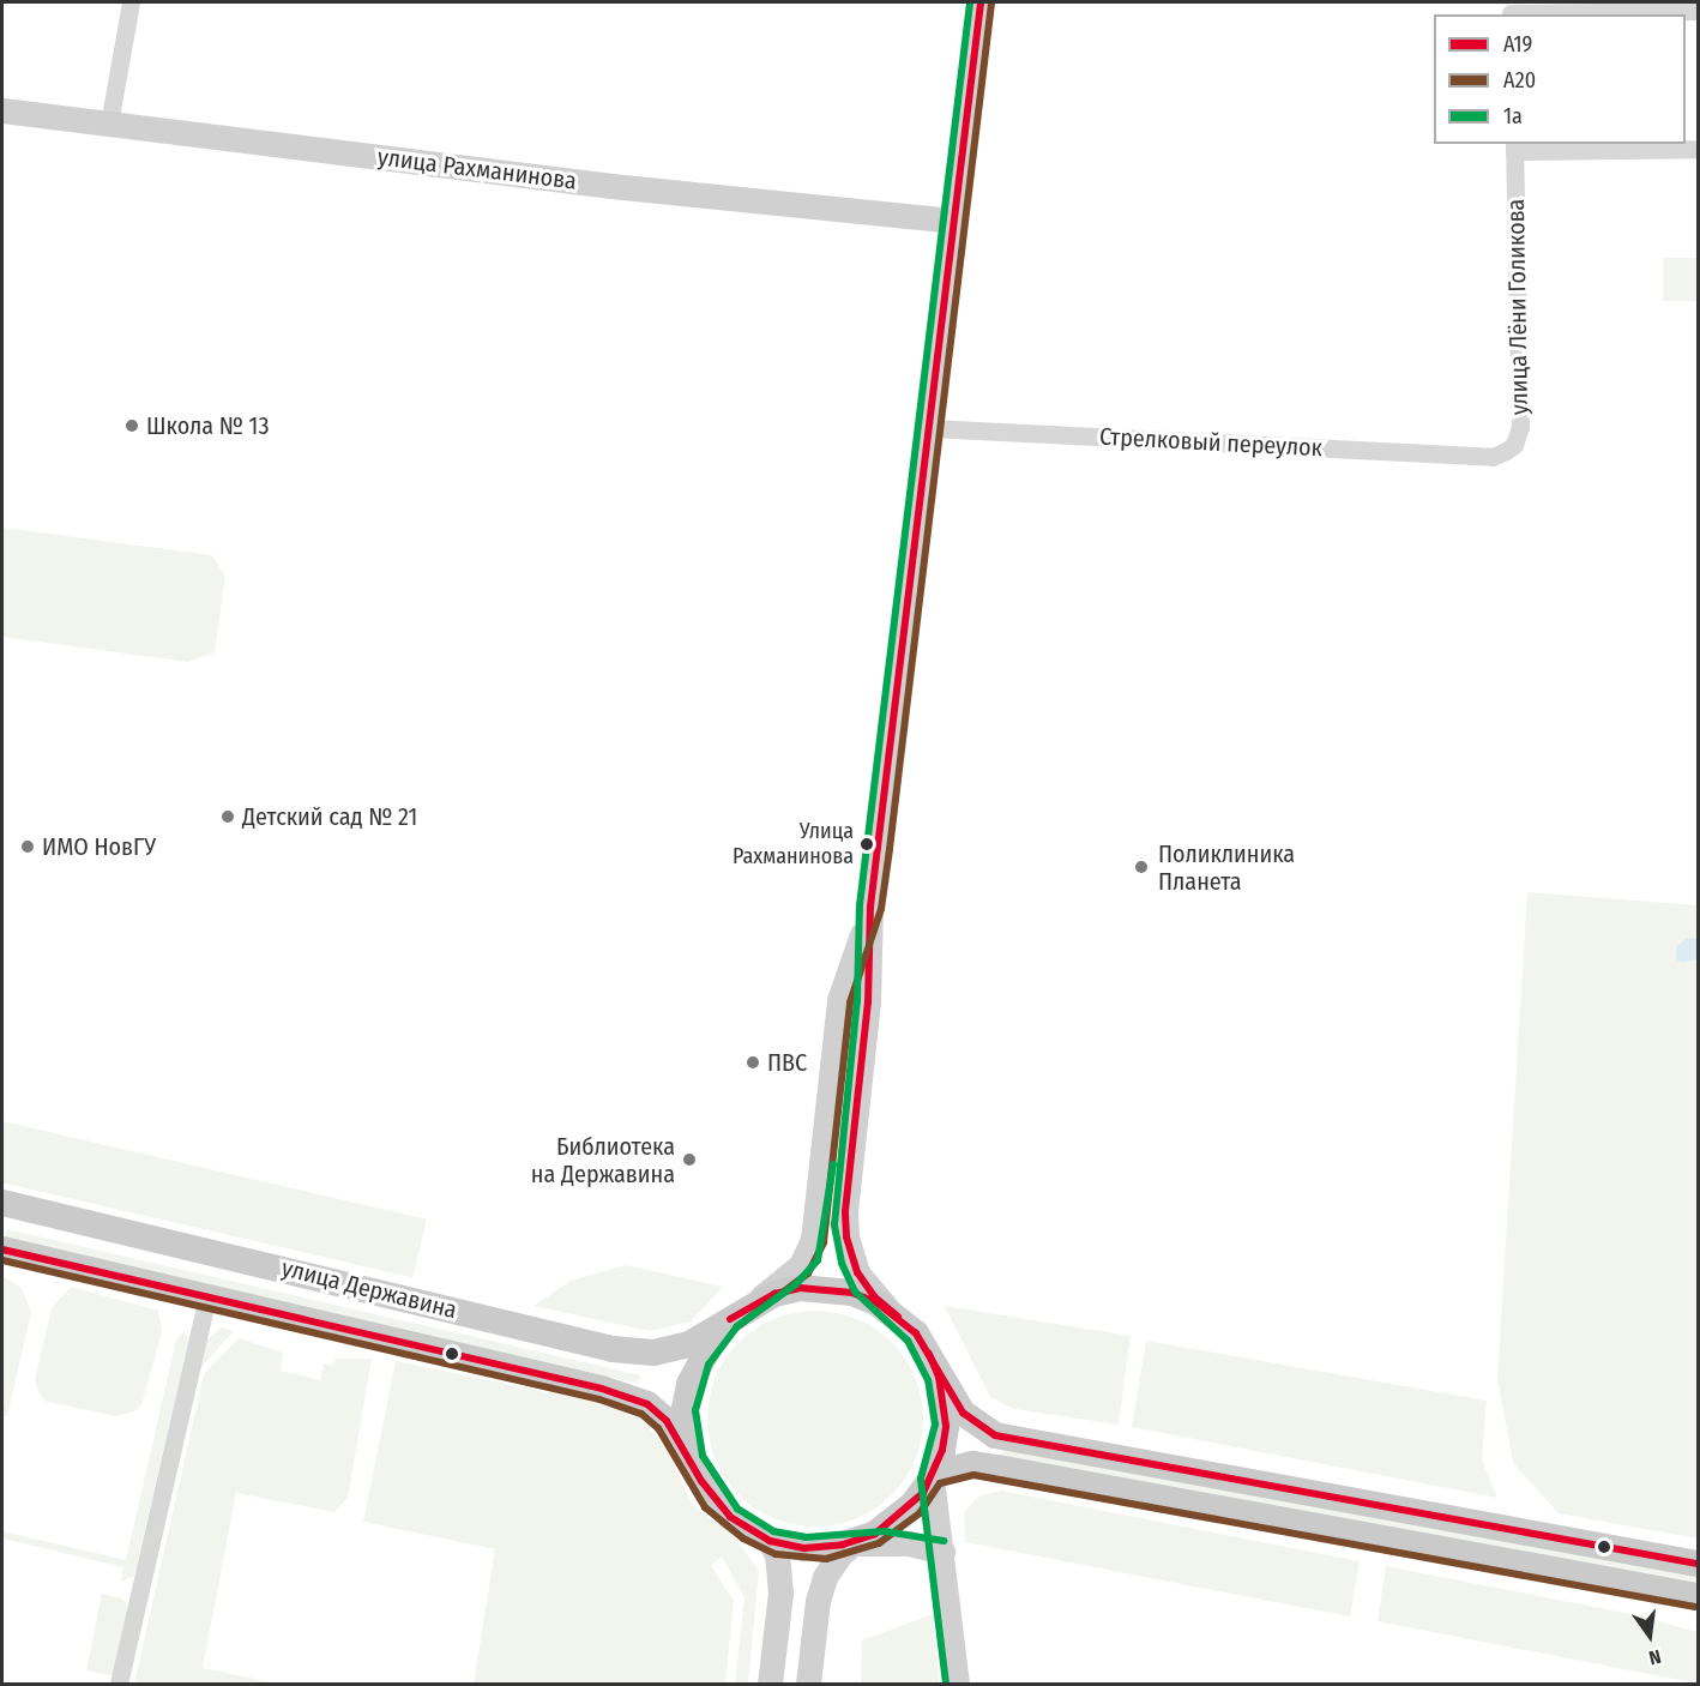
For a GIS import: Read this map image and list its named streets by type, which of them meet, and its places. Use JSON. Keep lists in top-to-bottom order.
{
  "streets": {
    "main road": ["улица Рахманинова", "улица Державина"],
    "street": ["улица Лёни Голикова", "Стрелковый переулок"]
  },
  "crossings": [
    ["улица Лёни Голикова", "Стрелковый переулок"]
  ],
  "places": [
    "Школа № 13",
    "Детский сад № 21",
    "Улица Рахманинова",
    "ИМО НовГУ",
    "Поликлиника Планета",
    "ПВС",
    "Библиотека на Державина"
  ],
  "lines": ["transit line A19", "transit line 1a", "transit line А20"],
  "legend": ["A19", "А20", "1a"],
  "north": "bottom"
}
